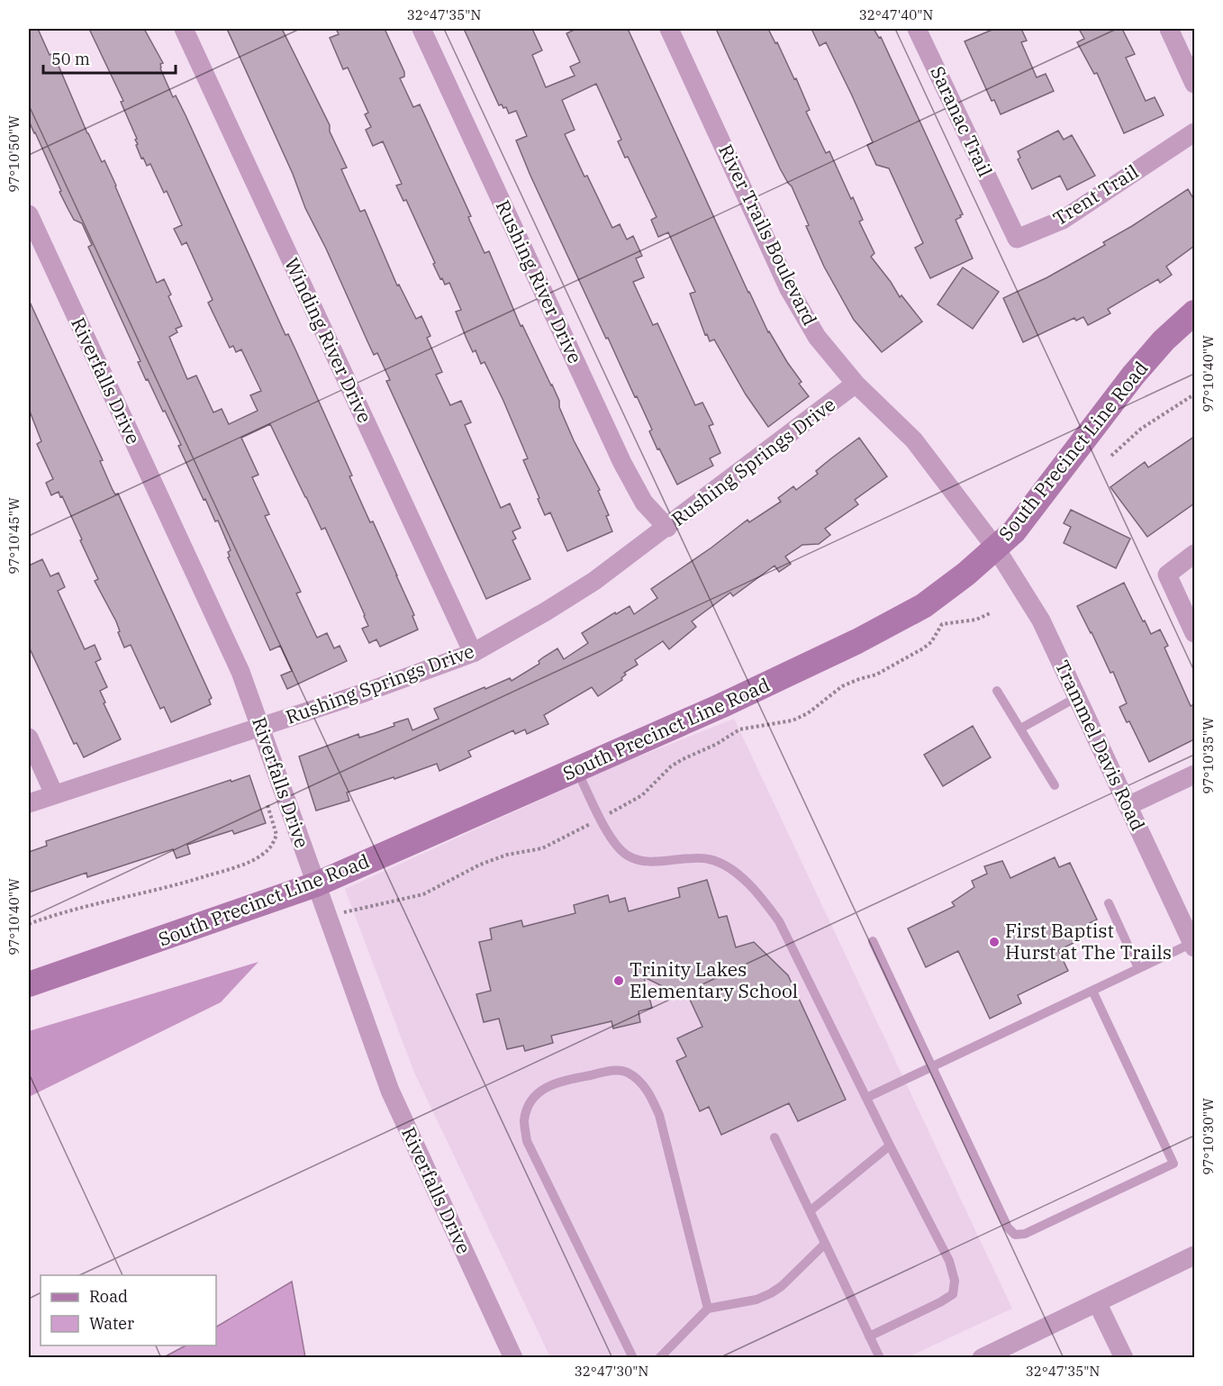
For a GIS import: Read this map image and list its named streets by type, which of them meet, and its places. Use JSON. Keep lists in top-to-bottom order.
{
  "streets": {
    "main road": ["South Precinct Line Road"],
    "street": [
      "Saranac Trail",
      "Trent Trail",
      "River Trails Boulevard",
      "Rushing River Drive",
      "Winding River Drive",
      "Riverfalls Drive",
      "Rushing Springs Drive",
      "Trammel Davis Road"
    ]
  },
  "crossings": [
    ["Saranac Trail", "Trent Trail"],
    ["River Trails Boulevard", "South Precinct Line Road"],
    ["River Trails Boulevard", "Rushing Springs Drive"],
    ["River Trails Boulevard", "Trammel Davis Road"],
    ["Rushing River Drive", "Rushing Springs Drive"],
    ["Winding River Drive", "Rushing Springs Drive"],
    ["Riverfalls Drive", "South Precinct Line Road"],
    ["Riverfalls Drive", "Rushing Springs Drive"],
    ["South Precinct Line Road", "Trammel Davis Road"]
  ],
  "places": ["First Baptist Hurst at The Trails", "Trinity Lakes Elementary School"],
  "legend": ["Road", "Water"],
  "scale_bar": "50 m",
  "coordinates": [
    "32°47'35\"N",
    "32°47'40\"N",
    "97°10'50\"W",
    "97°10'40\"W",
    "97°10'45\"W",
    "97°10'35\"W",
    "97°10'30\"W",
    "32°47'30\"N"
  ]
}
